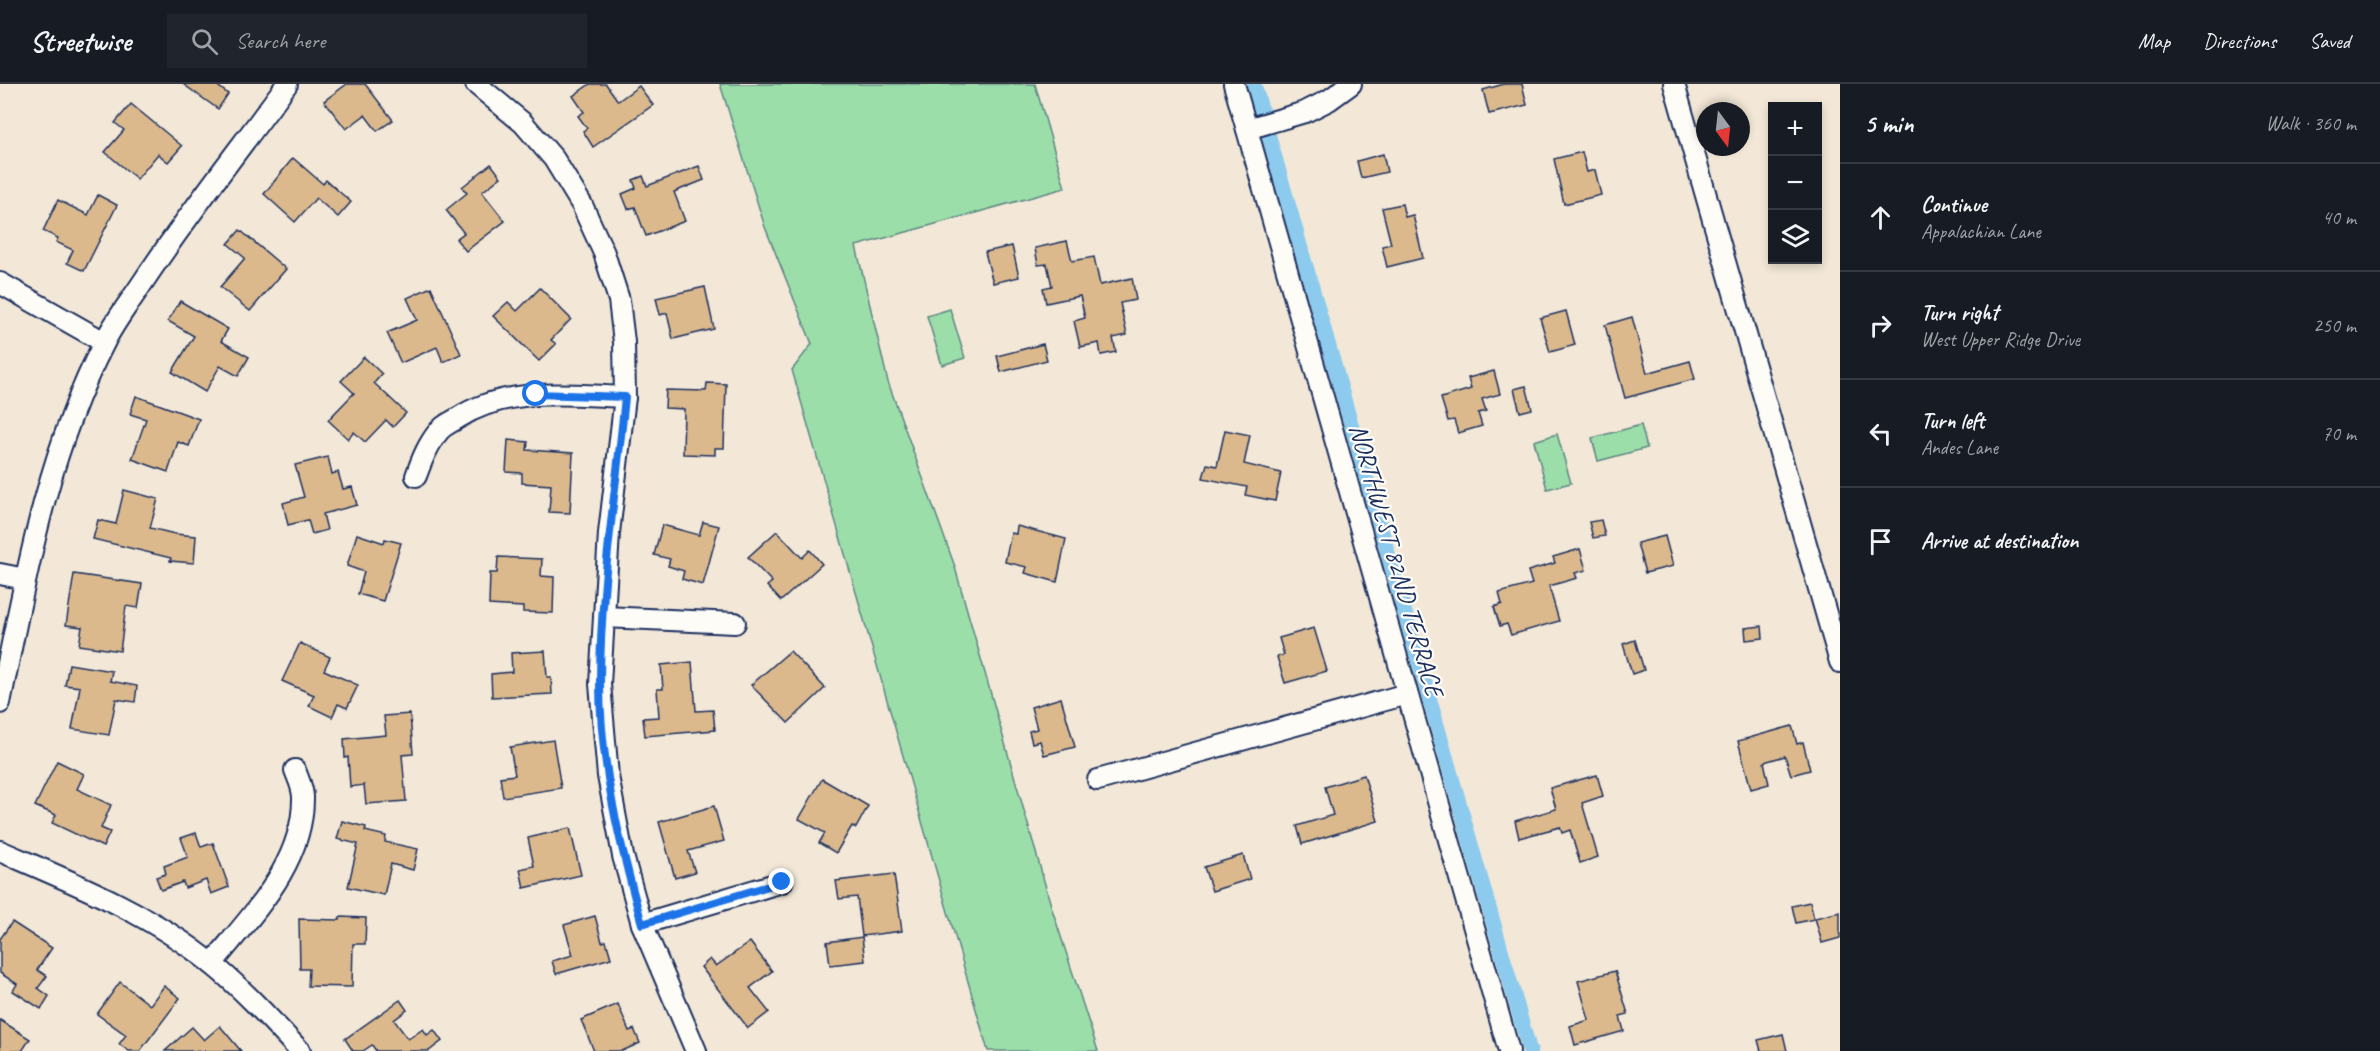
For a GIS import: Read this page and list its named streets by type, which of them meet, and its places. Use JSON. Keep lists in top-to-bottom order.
{
  "streets": {
    "street": ["NORTHWEST 82ND TERRACE"]
  },
  "north": "bottom",
  "page": {
    "header": "Streetwise",
    "search": "Search here",
    "nav": ["Map", "Directions", "Saved"],
    "heading": ["5 min", "Walk · 360 m"],
    "map_buttons": ["+", "−"],
    "list": [
      ["Continue", "Appalachian Lane", "40 m"],
      ["Turn right", "West Upper Ridge Drive", "250 m"],
      ["Turn left", "Andes Lane", "70 m"],
      "Arrive at destination"
    ]
  }
}
